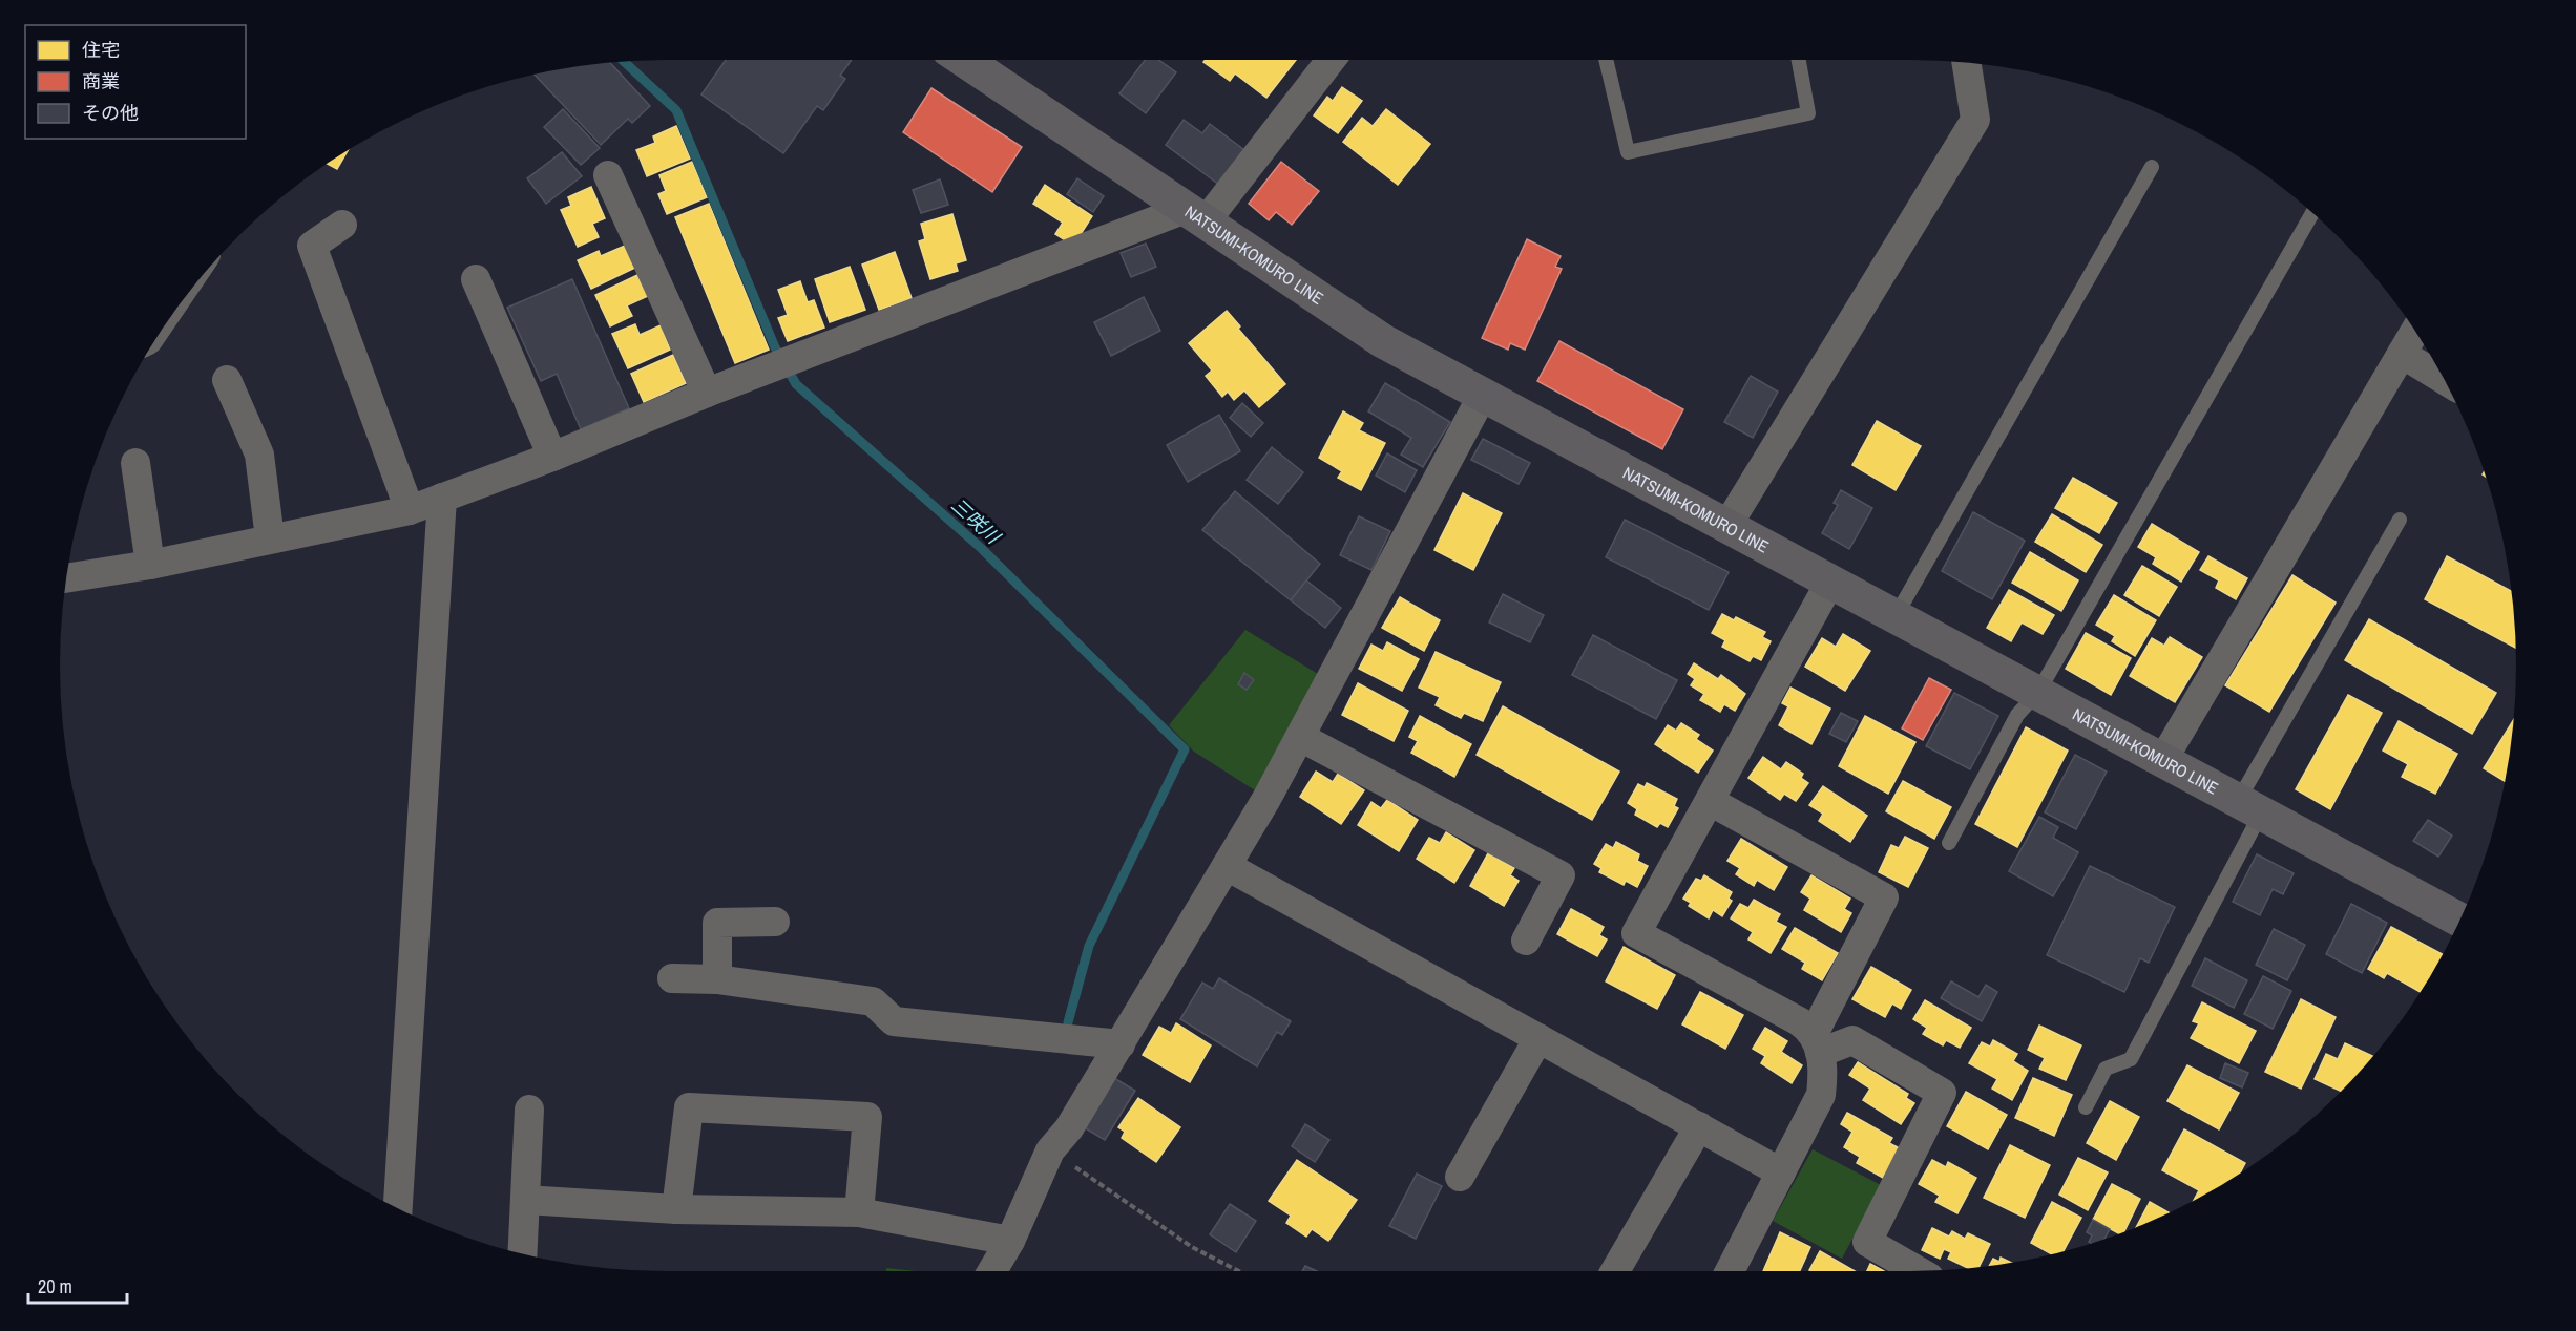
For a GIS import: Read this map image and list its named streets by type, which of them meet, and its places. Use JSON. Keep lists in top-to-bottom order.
{
  "streets": {
    "main road": ["NATSUMI-KOMURO LINE"]
  },
  "water": ["三咲川"],
  "legend": ["住宅", "商業", "その他"],
  "scale_bar": "20 m"
}
